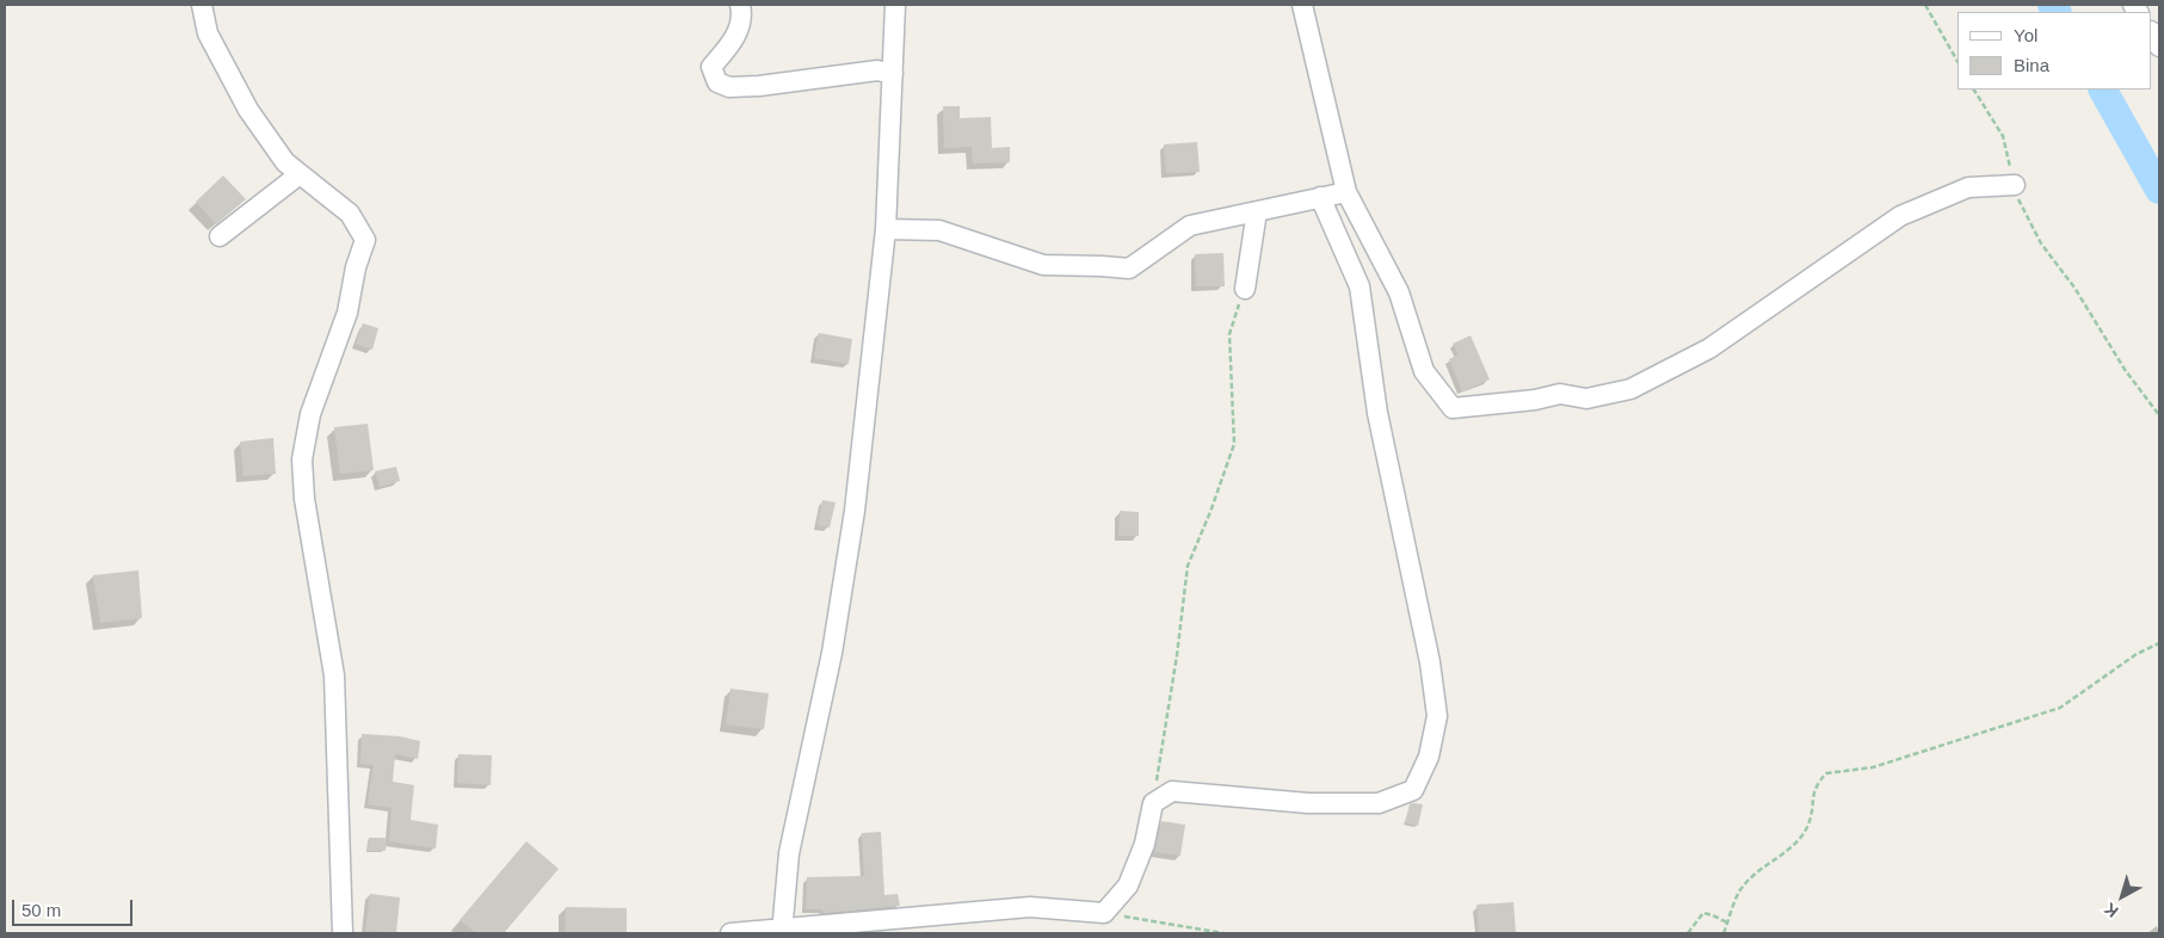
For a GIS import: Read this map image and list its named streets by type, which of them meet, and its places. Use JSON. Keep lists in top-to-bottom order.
{
  "legend": ["Yol", "Bina"],
  "scale_bar": "50 m",
  "north": "bottom left"
}
